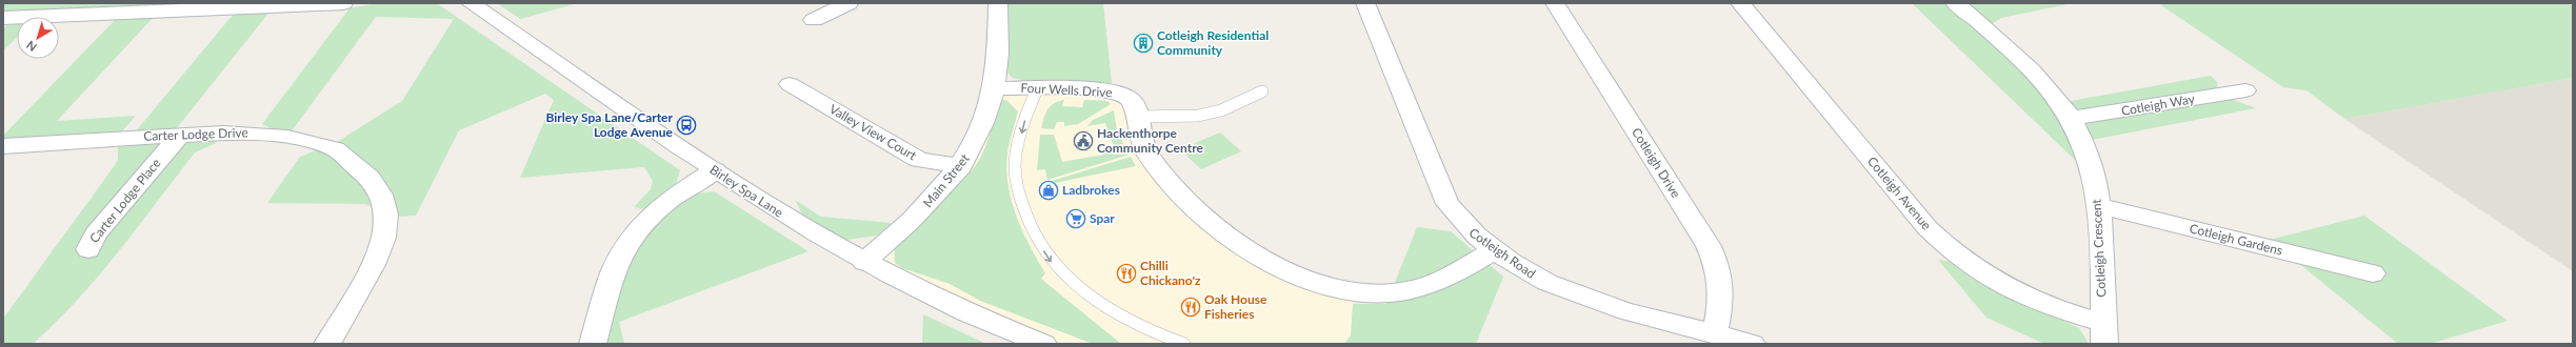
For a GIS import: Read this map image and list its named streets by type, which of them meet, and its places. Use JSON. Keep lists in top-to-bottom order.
{
  "streets": {
    "street": [
      "Four Wells Drive",
      "Cotleigh Way",
      "Valley View Court",
      "Carter Lodge Drive",
      "Cotleigh Drive",
      "Main Street",
      "Birley Spa Lane",
      "Cotleigh Avenue",
      "Carter Lodge Place",
      "Cotleigh Gardens",
      "Cotleigh Crescent",
      "Cotleigh Road"
    ]
  },
  "crossings": [
    ["Four Wells Drive", "Main Street"],
    ["Four Wells Drive", "Cotleigh Road"],
    ["Cotleigh Way", "Cotleigh Crescent"],
    ["Valley View Court", "Main Street"],
    ["Carter Lodge Drive", "Carter Lodge Place"],
    ["Cotleigh Drive", "Cotleigh Road"],
    ["Main Street", "Birley Spa Lane"],
    ["Cotleigh Avenue", "Cotleigh Crescent"],
    ["Cotleigh Gardens", "Cotleigh Crescent"]
  ],
  "places": {
    "building": ["Cotleigh Residential Community"],
    "bus stop": ["Birley Spa Lane/Carter Lodge Avenue"],
    "public building": ["Hackenthorpe Community Centre"],
    "shop": ["Ladbrokes"],
    "supermarket": ["Spar"],
    "restaurant": ["Chilli Chickano'z", "Oak House Fisheries"]
  },
  "north": "bottom left"
}
